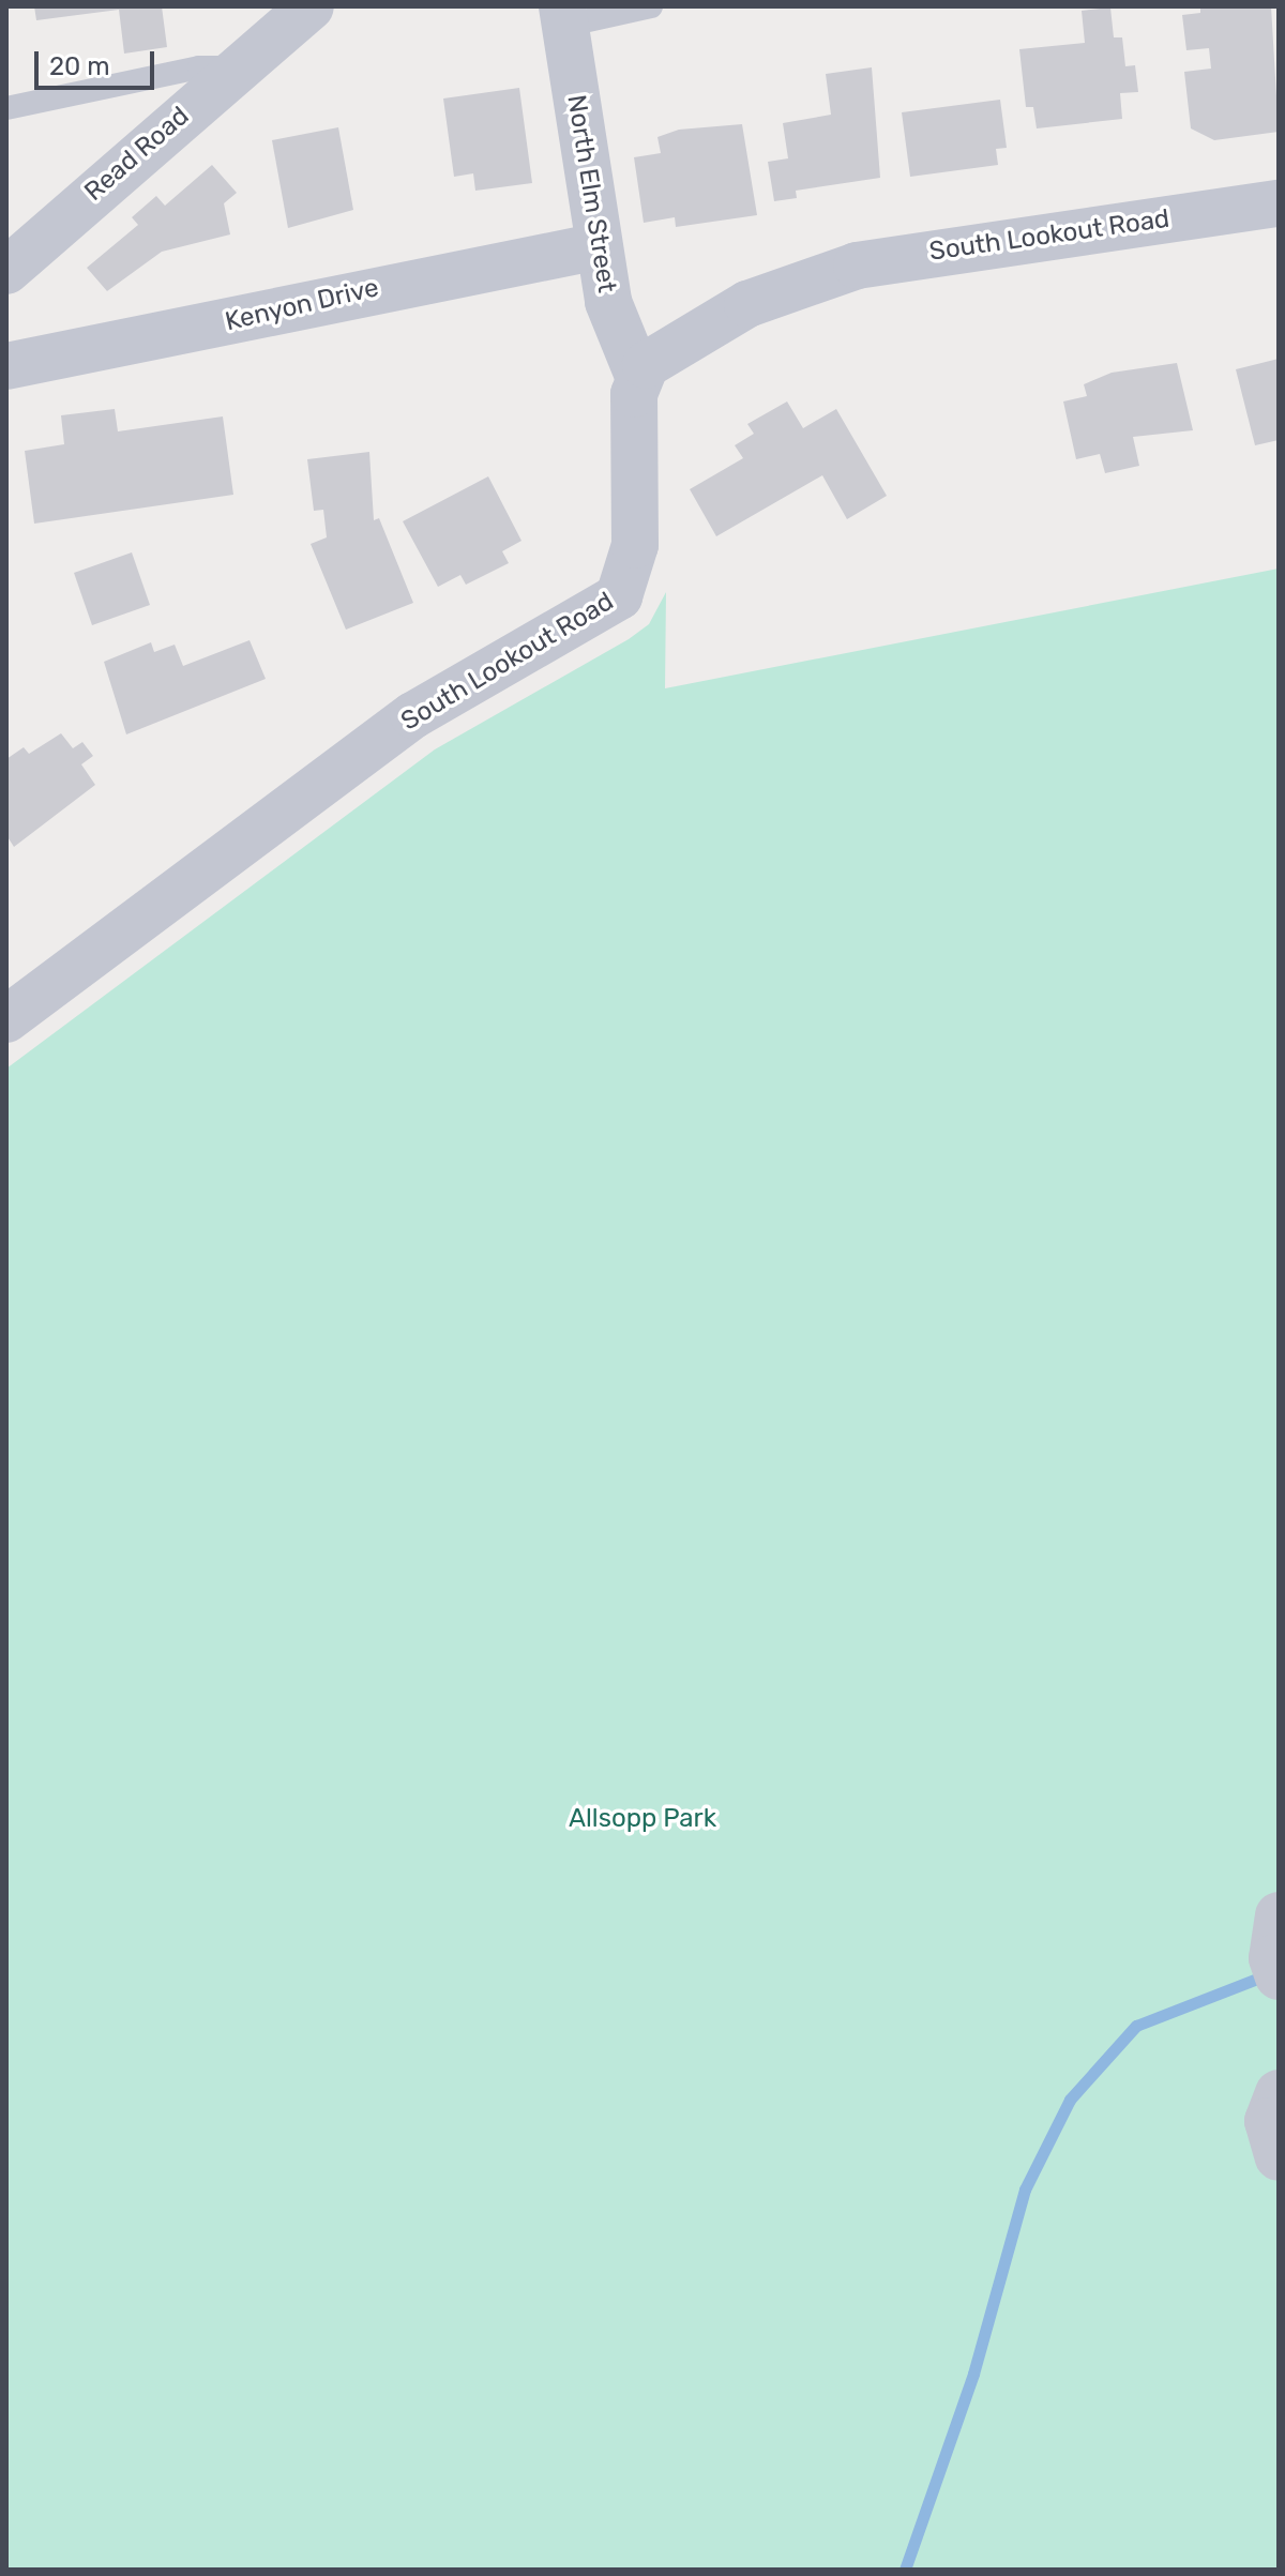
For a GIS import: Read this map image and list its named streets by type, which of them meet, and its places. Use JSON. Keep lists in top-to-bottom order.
{
  "streets": {
    "street": [
      "Read Road",
      "North Elm Street",
      "South Lookout Road",
      "Kenyon Drive"
    ]
  },
  "crossings": [
    ["North Elm Street", "South Lookout Road"],
    ["North Elm Street", "Kenyon Drive"]
  ],
  "parks": ["Allsopp Park"],
  "scale_bar": "20 m"
}
